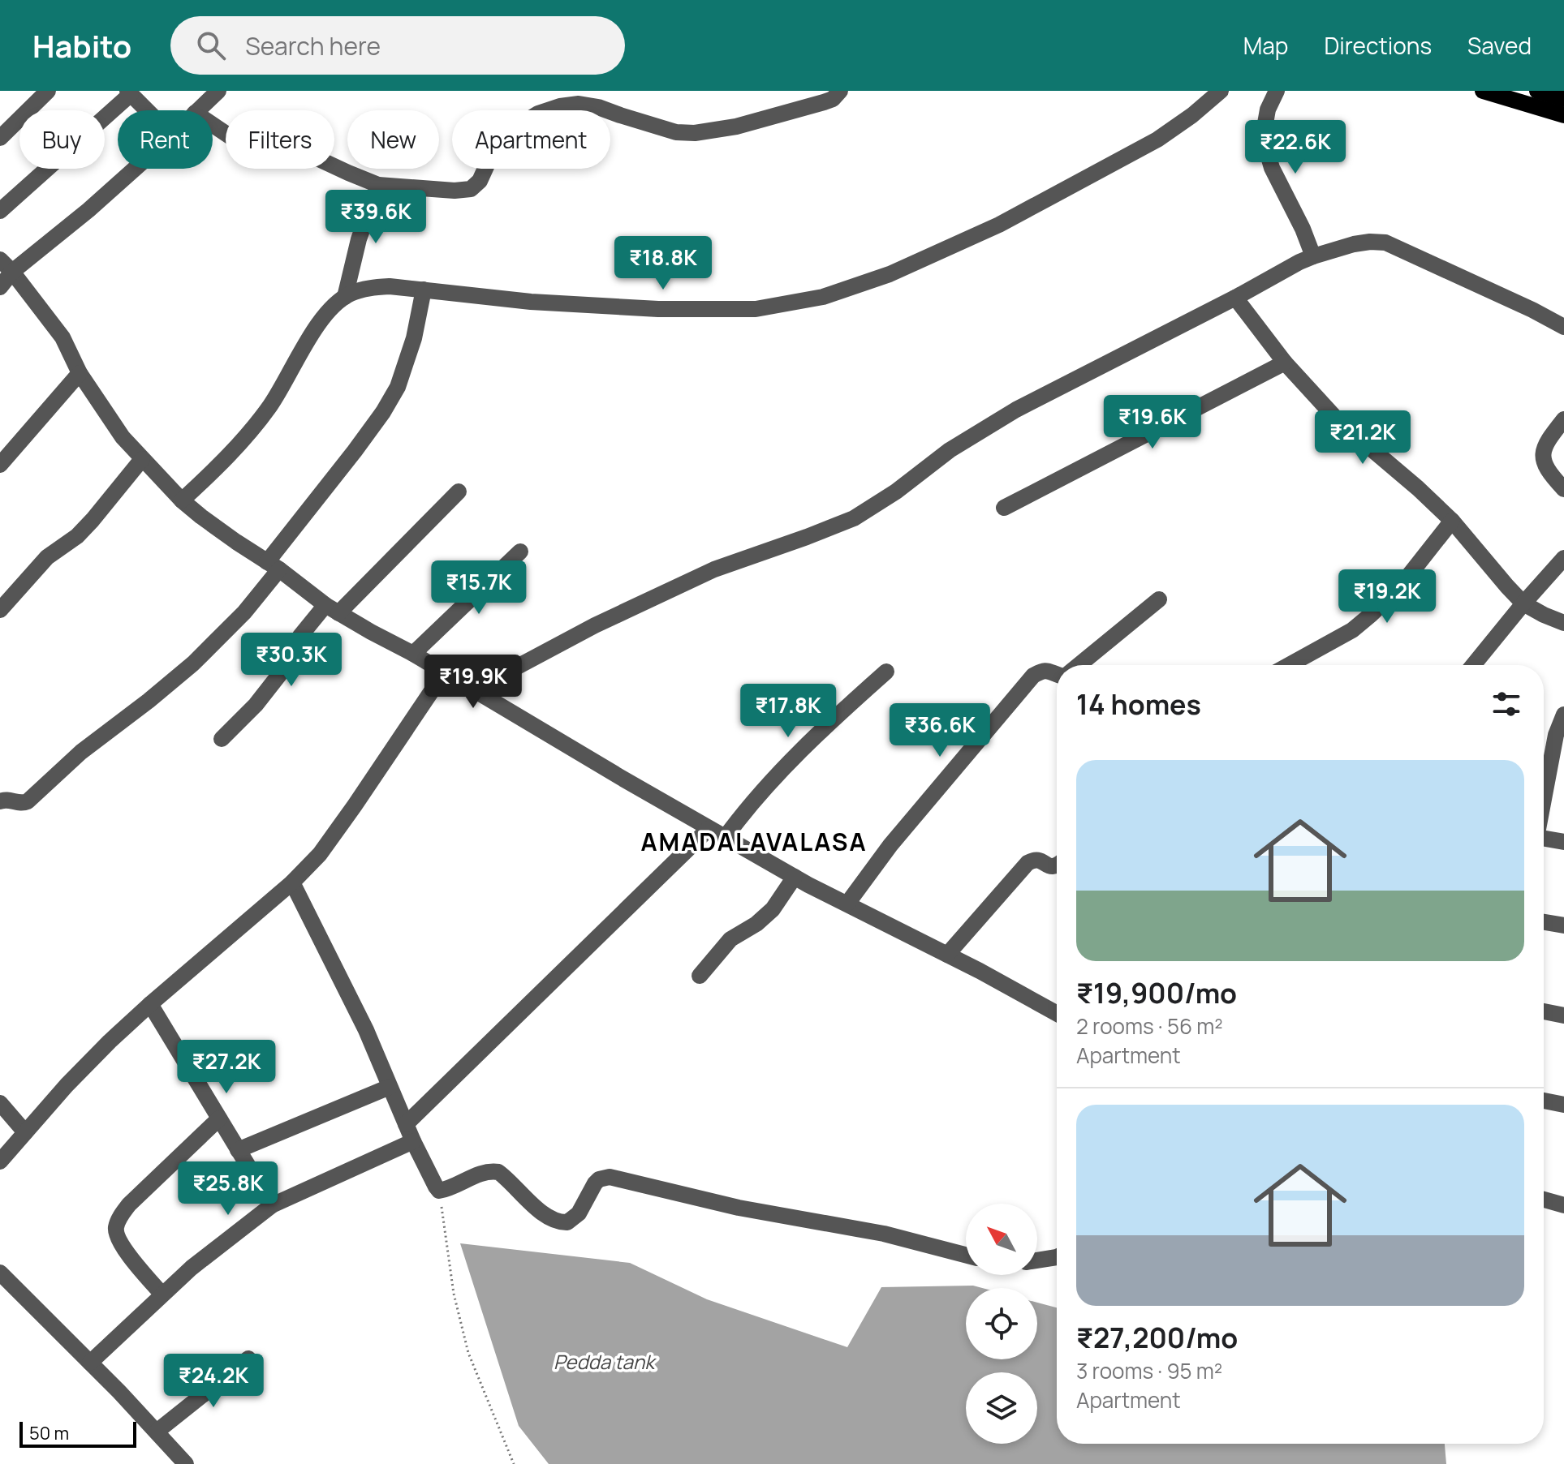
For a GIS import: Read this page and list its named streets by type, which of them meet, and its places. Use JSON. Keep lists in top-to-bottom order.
{
  "districts": ["AMADALAVALASA"],
  "water": ["Pedda tank"],
  "scale_bar": "50 m",
  "north": "top left",
  "page": {
    "header": "Habito",
    "search": "Search here",
    "nav": ["Map", "Directions", "Saved"],
    "chip": [
      "Buy",
      "Rent",
      "Filters",
      "New",
      "Apartment"
    ],
    "price": [
      "₹22.6K",
      "₹39.6K",
      "₹18.8K",
      "₹19.6K",
      "₹21.2K",
      "₹15.7K",
      "₹19.2K",
      "₹30.3K",
      "₹19.9K",
      "₹17.8K",
      "₹36.6K",
      "₹27.2K",
      "₹25.8K",
      "₹24.2K"
    ],
    "heading": "14 homes",
    "list": [
      {
        "name": "₹19,900/mo",
        "note": "2 rooms · 56 m² · Apartment"
      },
      {
        "name": "₹27,200/mo",
        "note": "3 rooms · 95 m² · Apartment"
      }
    ],
    "scale": "50 m"
  }
}
